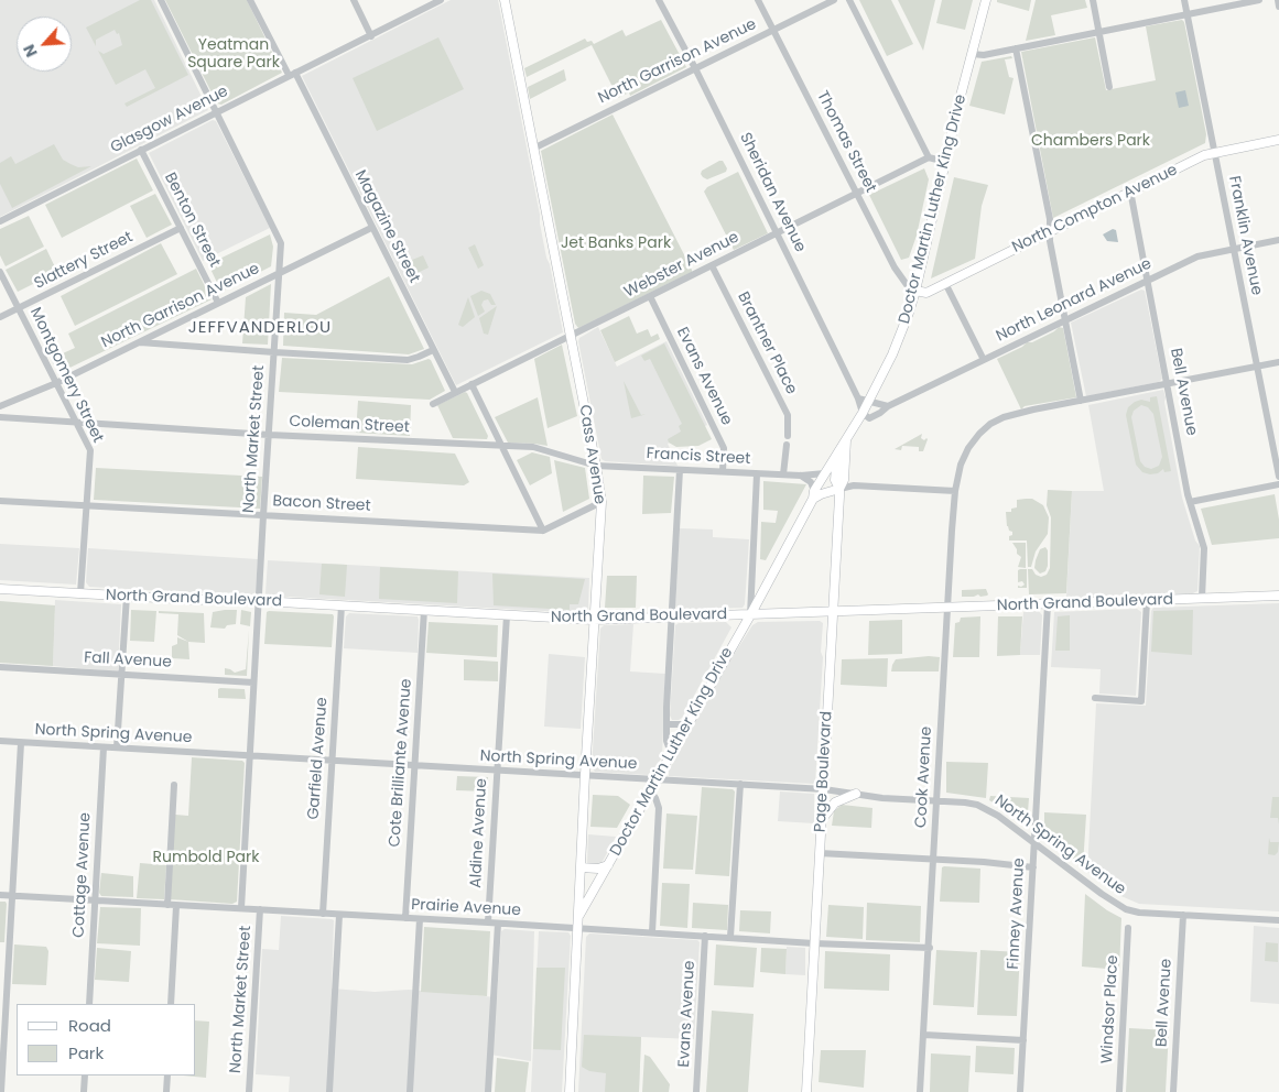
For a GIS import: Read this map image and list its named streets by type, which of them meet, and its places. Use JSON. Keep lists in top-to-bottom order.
{
  "streets": {
    "main road": [
      "Doctor Martin Luther King Drive",
      "North Compton Avenue",
      "Cass Avenue",
      "North Grand Boulevard",
      "Page Boulevard"
    ],
    "street": [
      "North Garrison Avenue",
      "Glasgow Avenue",
      "Thomas Street",
      "Sheridan Avenue",
      "Benton Street",
      "Magazine Street",
      "Franklin Avenue",
      "Slattery Street",
      "Webster Avenue",
      "North Leonard Avenue",
      "Brantner Place",
      "Montgomery Street",
      "Evans Avenue",
      "Bell Avenue",
      "Coleman Street",
      "North Market Street",
      "Francis Street",
      "Bacon Street",
      "Fall Avenue",
      "North Spring Avenue",
      "Garfield Avenue",
      "Cote Brilliante Avenue",
      "Cook Avenue",
      "Aldine Avenue",
      "Cottage Avenue",
      "Prairie Avenue",
      "Finney Avenue",
      "Windsor Place"
    ]
  },
  "crossings": [
    ["North Garrison Avenue", "Thomas Street"],
    ["North Garrison Avenue", "Sheridan Avenue"],
    ["North Garrison Avenue", "Benton Street"],
    ["North Garrison Avenue", "Magazine Street"],
    ["North Garrison Avenue", "Montgomery Street"],
    ["North Garrison Avenue", "North Market Street"],
    ["North Garrison Avenue", "Cass Avenue"],
    ["Glasgow Avenue", "Benton Street"],
    ["Glasgow Avenue", "Magazine Street"],
    ["Glasgow Avenue", "North Market Street"],
    ["Thomas Street", "Doctor Martin Luther King Drive"],
    ["Thomas Street", "North Compton Avenue"],
    ["Thomas Street", "Webster Avenue"],
    ["Sheridan Avenue", "Doctor Martin Luther King Drive"],
    ["Sheridan Avenue", "Webster Avenue"],
    ["Sheridan Avenue", "North Leonard Avenue"],
    ["Doctor Martin Luther King Drive", "North Compton Avenue"],
    ["Doctor Martin Luther King Drive", "North Leonard Avenue"],
    ["Doctor Martin Luther King Drive", "Cass Avenue"],
    ["Doctor Martin Luther King Drive", "Francis Street"],
    ["Doctor Martin Luther King Drive", "North Grand Boulevard"],
    ["Doctor Martin Luther King Drive", "North Spring Avenue"],
    ["Doctor Martin Luther King Drive", "Page Boulevard"],
    ["North Compton Avenue", "Franklin Avenue"],
    ["North Compton Avenue", "Bell Avenue"],
    ["Benton Street", "Slattery Street"],
    ["Magazine Street", "Webster Avenue"],
    ["Franklin Avenue", "North Leonard Avenue"],
    ["Franklin Avenue", "Cook Avenue"],
    ["Slattery Street", "Montgomery Street"],
    ["Webster Avenue", "Brantner Place"],
    ["Webster Avenue", "Evans Avenue"],
    ["Webster Avenue", "Cass Avenue"],
    ["North Leonard Avenue", "Bell Avenue"],
    ["Brantner Place", "Francis Street"],
    ["Montgomery Street", "Coleman Street"],
    ["Montgomery Street", "Bacon Street"],
    ["Montgomery Street", "North Grand Boulevard"],
    ["Evans Avenue", "Francis Street"],
    ["Evans Avenue", "Prairie Avenue"],
    ["Bell Avenue", "North Grand Boulevard"],
    ["Bell Avenue", "North Spring Avenue"],
    ["Bell Avenue", "Cook Avenue"],
    ["Coleman Street", "North Market Street"],
    ["Coleman Street", "Cass Avenue"],
    ["Coleman Street", "Francis Street"],
    ["North Market Street", "Bacon Street"],
    ["North Market Street", "North Grand Boulevard"],
    ["North Market Street", "Fall Avenue"],
    ["North Market Street", "North Spring Avenue"],
    ["North Market Street", "Prairie Avenue"],
    ["Cass Avenue", "Francis Street"],
    ["Cass Avenue", "Bacon Street"],
    ["Cass Avenue", "North Grand Boulevard"],
    ["Cass Avenue", "North Spring Avenue"],
    ["Cass Avenue", "Prairie Avenue"],
    ["North Grand Boulevard", "Garfield Avenue"],
    ["North Grand Boulevard", "Cote Brilliante Avenue"],
    ["North Grand Boulevard", "Page Boulevard"],
    ["North Grand Boulevard", "Cook Avenue"],
    ["North Grand Boulevard", "Aldine Avenue"],
    ["North Grand Boulevard", "Finney Avenue"],
    ["North Spring Avenue", "Garfield Avenue"],
    ["North Spring Avenue", "Cote Brilliante Avenue"],
    ["North Spring Avenue", "Page Boulevard"],
    ["North Spring Avenue", "Cook Avenue"],
    ["North Spring Avenue", "Aldine Avenue"],
    ["North Spring Avenue", "Cottage Avenue"],
    ["North Spring Avenue", "Finney Avenue"],
    ["Garfield Avenue", "Prairie Avenue"],
    ["Cote Brilliante Avenue", "Prairie Avenue"],
    ["Page Boulevard", "Prairie Avenue"],
    ["Cook Avenue", "Prairie Avenue"],
    ["Aldine Avenue", "Prairie Avenue"],
    ["Cottage Avenue", "Prairie Avenue"]
  ],
  "districts": ["JEFFVANDERLOU"],
  "parks": [
    "Yeatman Square Park",
    "Chambers Park",
    "Jet Banks Park",
    "Rumbold Park"
  ],
  "legend": ["Road", "Park"],
  "north": "bottom left"
}
